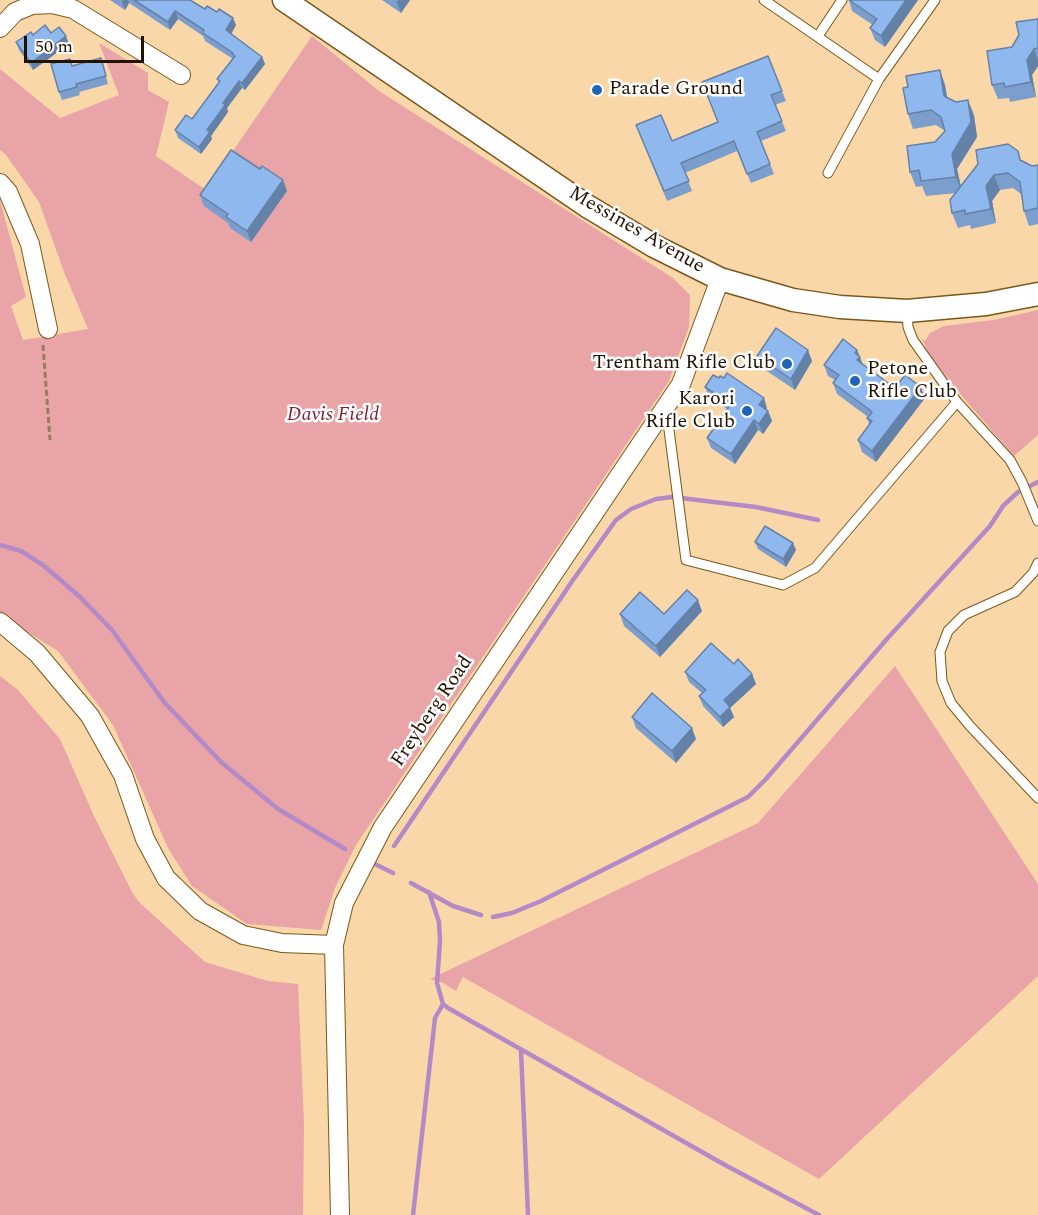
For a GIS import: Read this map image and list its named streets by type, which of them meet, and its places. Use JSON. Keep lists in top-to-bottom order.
{
  "streets": {
    "street": ["Messines Avenue", "Freyberg Road"]
  },
  "crossings": [
    ["Messines Avenue", "Freyberg Road"]
  ],
  "parks": ["Davis Field"],
  "places": [
    "Parade Ground",
    "Trentham Rifle Club",
    "Petone Rifle Club",
    "Karori Rifle Club"
  ],
  "scale_bar": "50 m"
}
